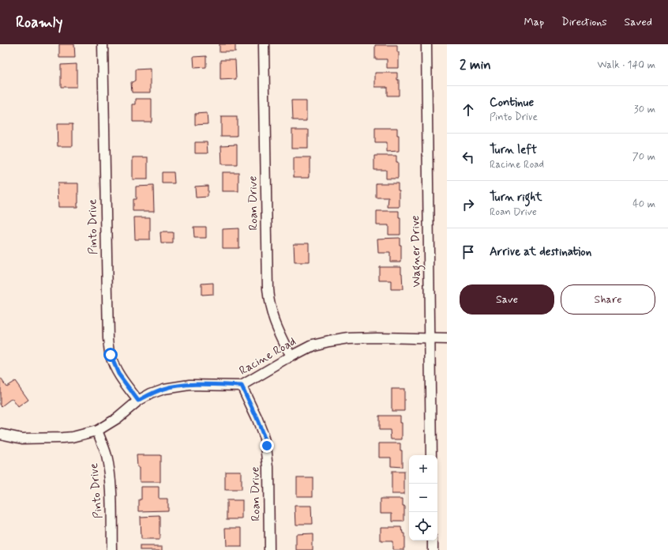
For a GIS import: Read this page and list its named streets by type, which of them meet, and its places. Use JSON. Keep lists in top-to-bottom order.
{
  "streets": {
    "street": [
      "Roan Drive",
      "Pinto Drive",
      "Wagner Drive",
      "Racine Road"
    ]
  },
  "crossings": [
    ["Roan Drive", "Racine Road"],
    ["Pinto Drive", "Racine Road"],
    ["Wagner Drive", "Racine Road"]
  ],
  "page": {
    "header": "Roamly",
    "nav": ["Map", "Directions", "Saved"],
    "heading": ["2 min", "Walk · 140 m"],
    "list": [
      ["Continue", "Pinto Drive", "30 m"],
      ["Turn left", "Racine Road", "70 m"],
      ["Turn right", "Roan Drive", "40 m"],
      "Arrive at destination"
    ],
    "buttons": ["Save", "Share"],
    "map_buttons": ["+", "−"]
  }
}
